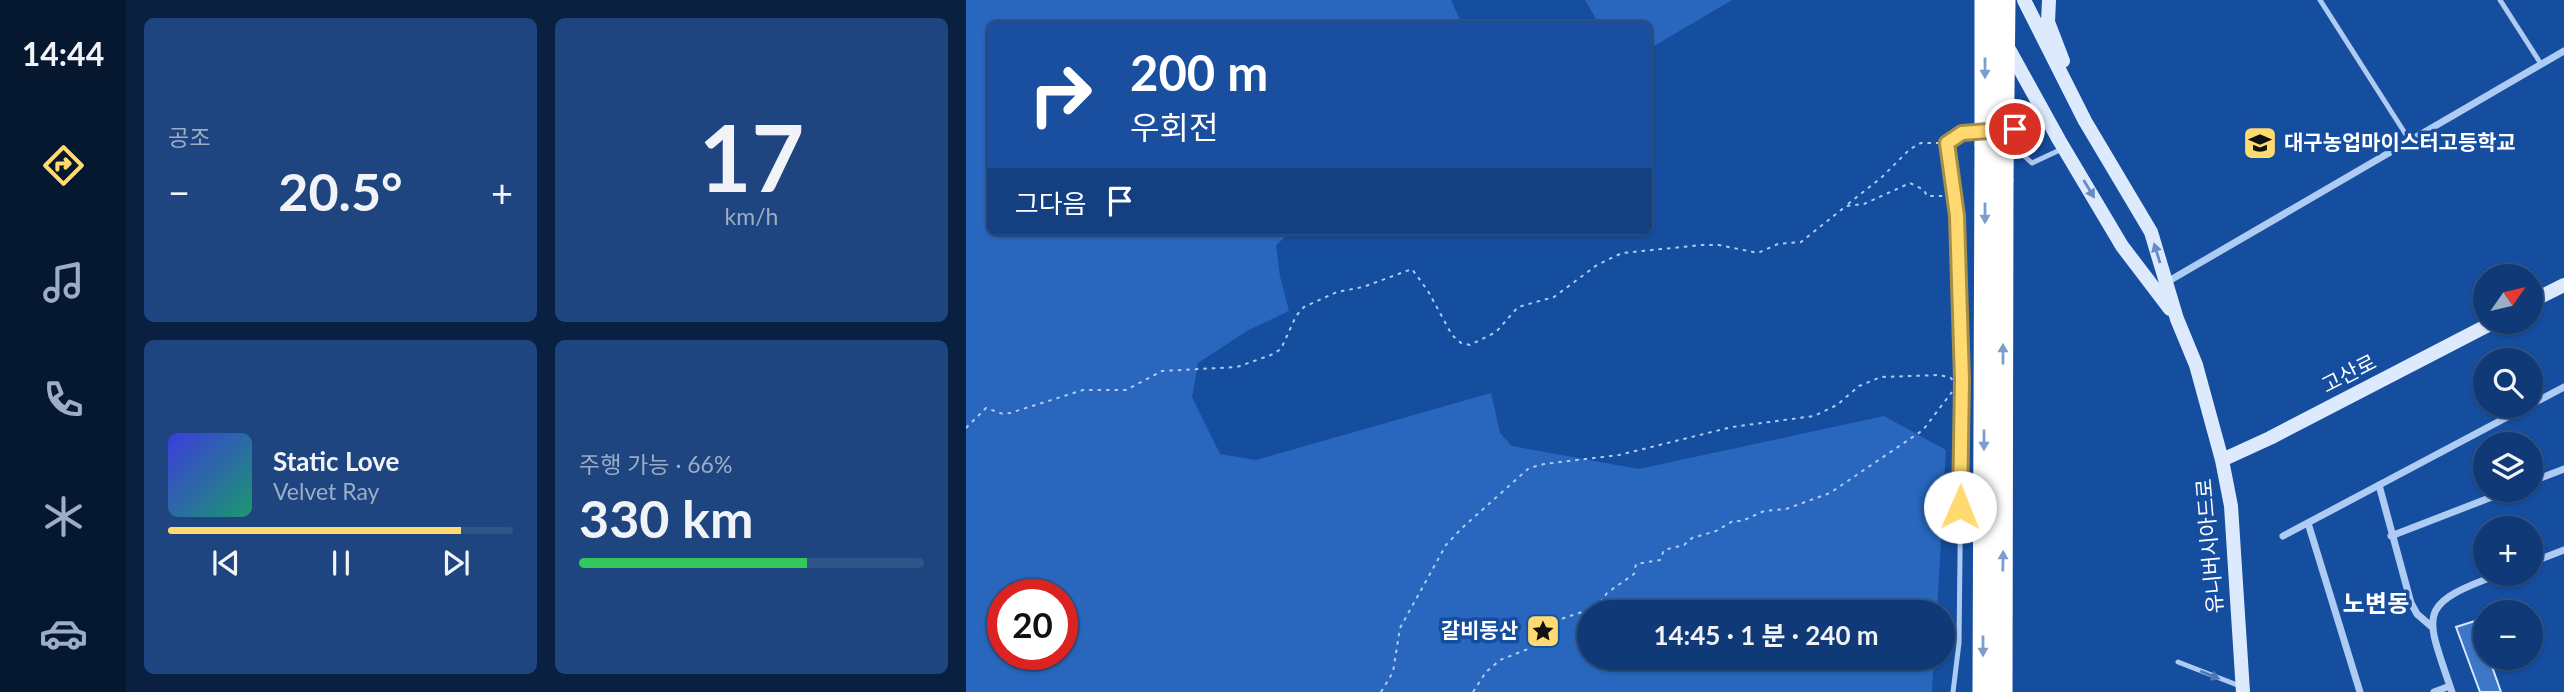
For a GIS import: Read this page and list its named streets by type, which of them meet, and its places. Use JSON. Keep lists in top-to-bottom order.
{
  "streets": {
    "main road": ["고산로", "유니버시아드로"]
  },
  "crossings": [
    ["고산로", "유니버시아드로"]
  ],
  "districts": ["노변동"],
  "places": {
    "school or university": ["대구농업마이스터고등학교"],
    "place": ["갈비동산"]
  },
  "north": "top right",
  "page": {
    "tabs": "14:44",
    "tile": [
      "공조",
      ["17", "km/h"],
      ["주행 가능 · 66%", "330 km"]
    ],
    "turn": ["200 m", "우회전"],
    "heat": ["−", "20.5°", "+"],
    "then": "그다음",
    "map_buttons": ["+", "−"],
    "song": ["Static Love", "Velvet Ray"],
    "limit": "20",
    "trip": "14:45 · 1 분 · 240 m"
  }
}
